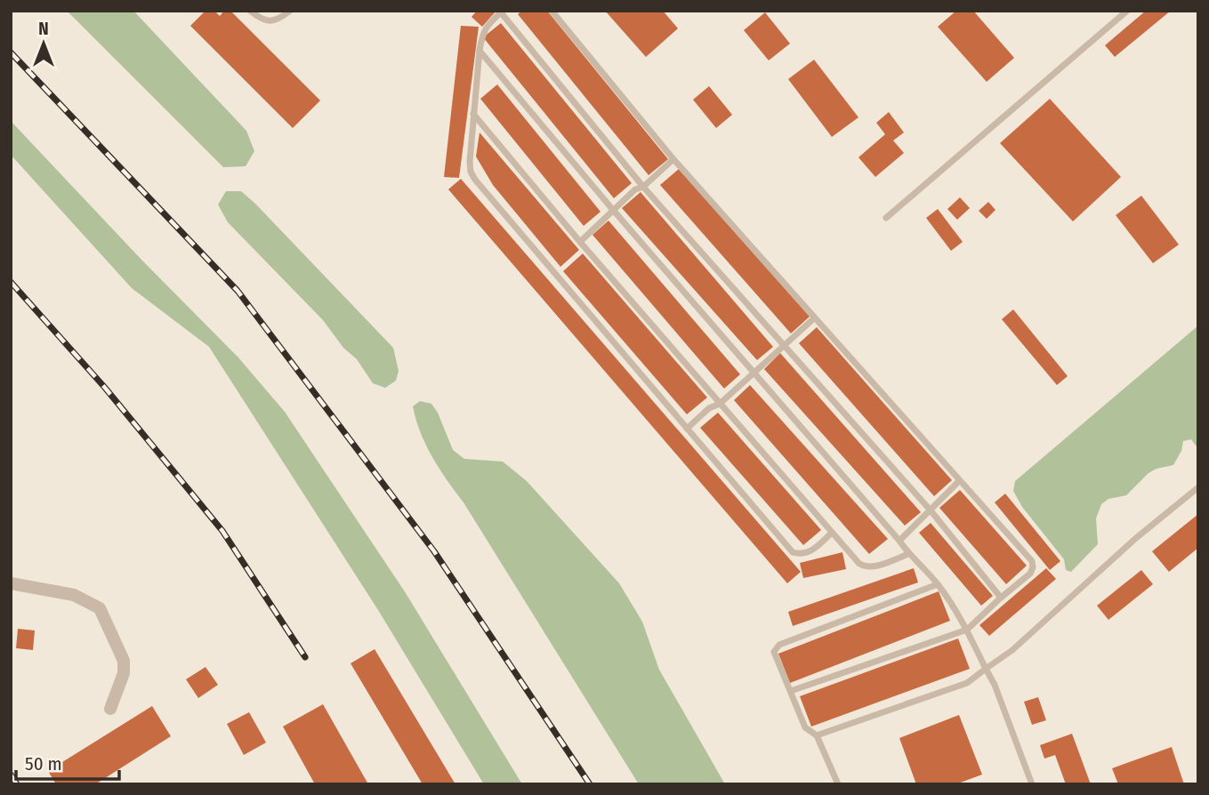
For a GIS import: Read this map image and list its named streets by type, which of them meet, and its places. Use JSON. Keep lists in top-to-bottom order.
{
  "scale_bar": "50 m",
  "north": "top"
}
